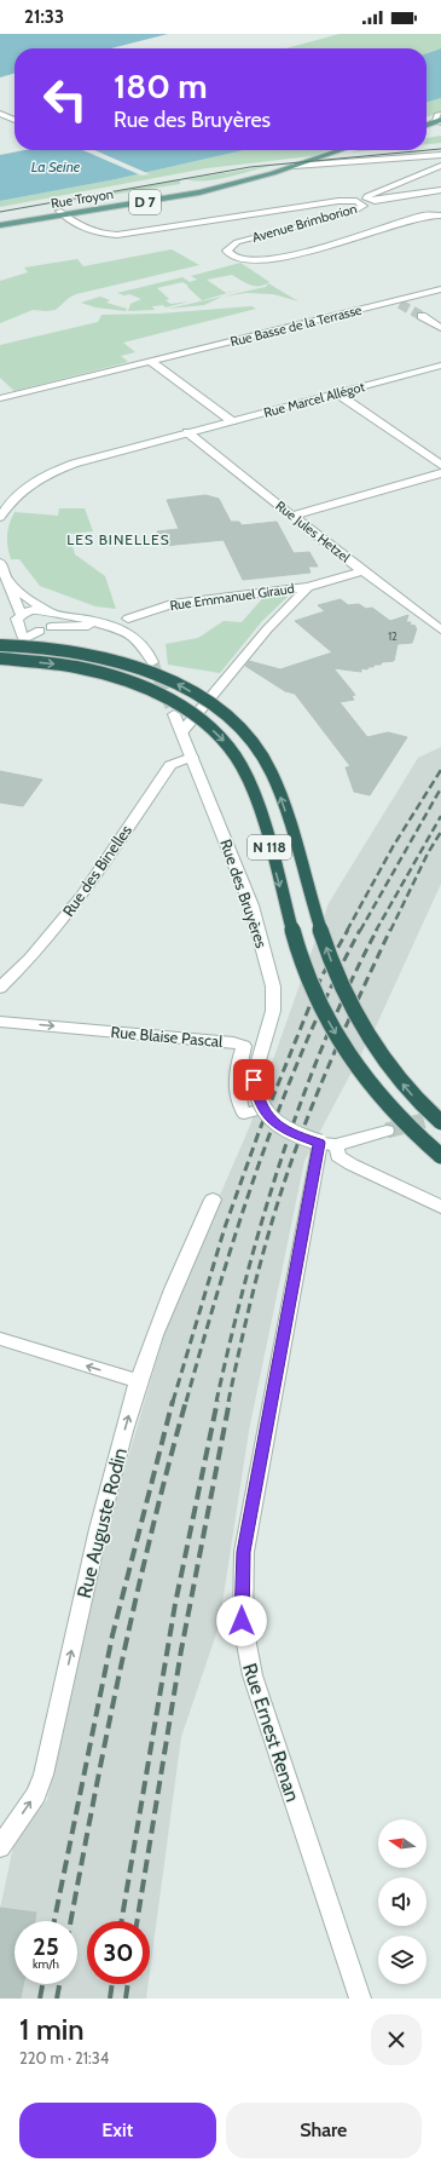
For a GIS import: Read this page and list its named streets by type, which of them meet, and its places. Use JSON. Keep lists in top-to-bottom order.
{
  "streets": {
    "highway": ["N 118"],
    "main road": ["Rue Troyon", "D 7"],
    "street": [
      "Avenue Brimborion",
      "Rue Basse de la Terrasse",
      "Rue Marcel Allégot",
      "Rue Jules Hetzel",
      "Rue Emmanuel Giraud",
      "Rue des Binelles",
      "Rue des Bruyères",
      "Rue Blaise Pascal",
      "Rue Auguste Rodin",
      "Rue Ernest Renan"
    ]
  },
  "crossings": [
    ["Rue Troyon", "Avenue Brimborion"],
    ["Rue Marcel Allégot", "Rue Jules Hetzel"],
    ["Rue des Binelles", "Rue des Bruyères"],
    ["Rue des Bruyères", "Rue Blaise Pascal"]
  ],
  "one_way": ["Rue Blaise Pascal", "Rue Auguste Rodin"],
  "districts": ["LES BINELLES"],
  "water": ["La Seine"],
  "house_numbers": ["12"],
  "north": "left",
  "page": {
    "status": "21:33",
    "turn": ["180 m", "Rue des Bruyères"],
    "speed": "25 km/h",
    "limit": "30",
    "heading": ["1 min", "220 m · 21:34"],
    "buttons": ["Exit", "Share"]
  }
}
